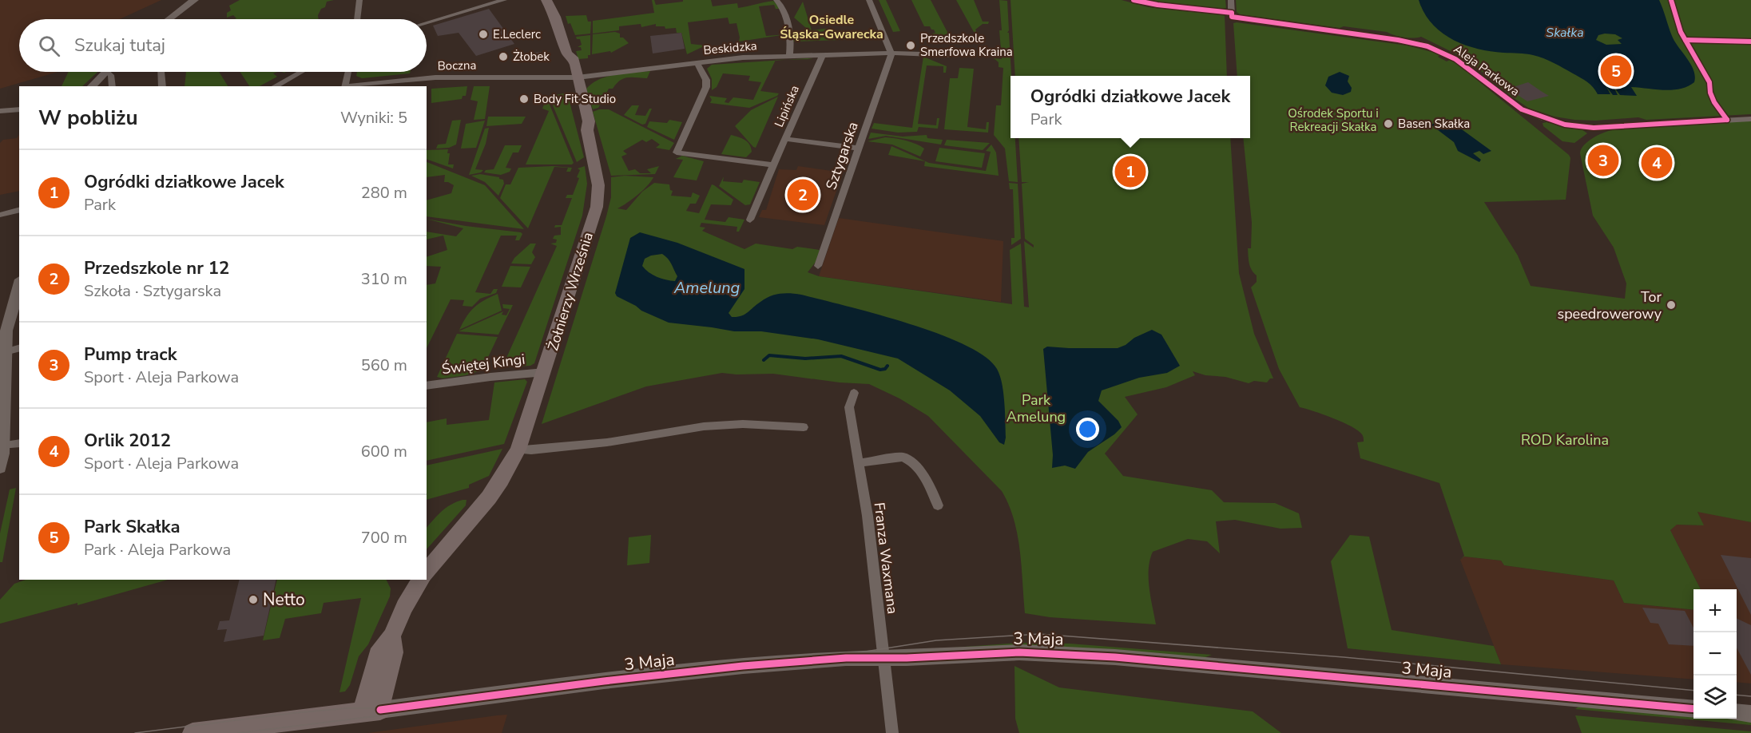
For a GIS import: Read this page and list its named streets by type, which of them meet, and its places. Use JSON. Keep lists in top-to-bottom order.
{
  "streets": {
    "main road": ["Żołnierzy Września", "3 Maja"],
    "street": [
      "Beskidzka",
      "Boczna",
      "Aleja Parkowa",
      "Lipińska",
      "Sztygarska",
      "Świętej Kingi",
      "Franza Waxmana"
    ]
  },
  "crossings": [
    ["Beskidzka", "Boczna"],
    ["Beskidzka", "Lipińska"],
    ["Beskidzka", "Sztygarska"],
    ["Beskidzka", "Żołnierzy Września"],
    ["Boczna", "Żołnierzy Września"],
    ["Żołnierzy Września", "Świętej Kingi"],
    ["Franza Waxmana", "3 Maja"]
  ],
  "districts": ["Osiedle Śląska-Gwarecka"],
  "water": ["Skałka", "Amelung"],
  "parks": ["Ośrodek Sportu i Rekreacji Skałka", "Park Amelung", "ROD Karolina"],
  "places": [
    "E.Leclerc",
    "Przedszkole Smerfowa Kraina",
    "Żłobek",
    "Body Fit Studio",
    "Basen Skałka",
    "Tor speedrowerowy",
    "Netto"
  ],
  "page": {
    "search": "Szukaj tutaj",
    "pins": [
      "5",
      "3",
      "4",
      "1",
      "2"
    ],
    "popup": ["Ogródki działkowe Jacek", "Park"],
    "heading": ["W pobliżu", "Wyniki: 5"],
    "list": [
      {
        "mark": "1",
        "name": "Ogródki działkowe Jacek",
        "note": "Park",
        "value": "280 m"
      },
      {
        "mark": "2",
        "name": "Przedszkole nr 12",
        "note": "Szkoła · Sztygarska",
        "value": "310 m"
      },
      {
        "mark": "3",
        "name": "Pump track",
        "note": "Sport · Aleja Parkowa",
        "value": "560 m"
      },
      {
        "mark": "4",
        "name": "Orlik 2012",
        "note": "Sport · Aleja Parkowa",
        "value": "600 m"
      },
      {
        "mark": "5",
        "name": "Park Skałka",
        "note": "Park · Aleja Parkowa",
        "value": "700 m"
      }
    ],
    "map_buttons": ["+", "−"]
  }
}
